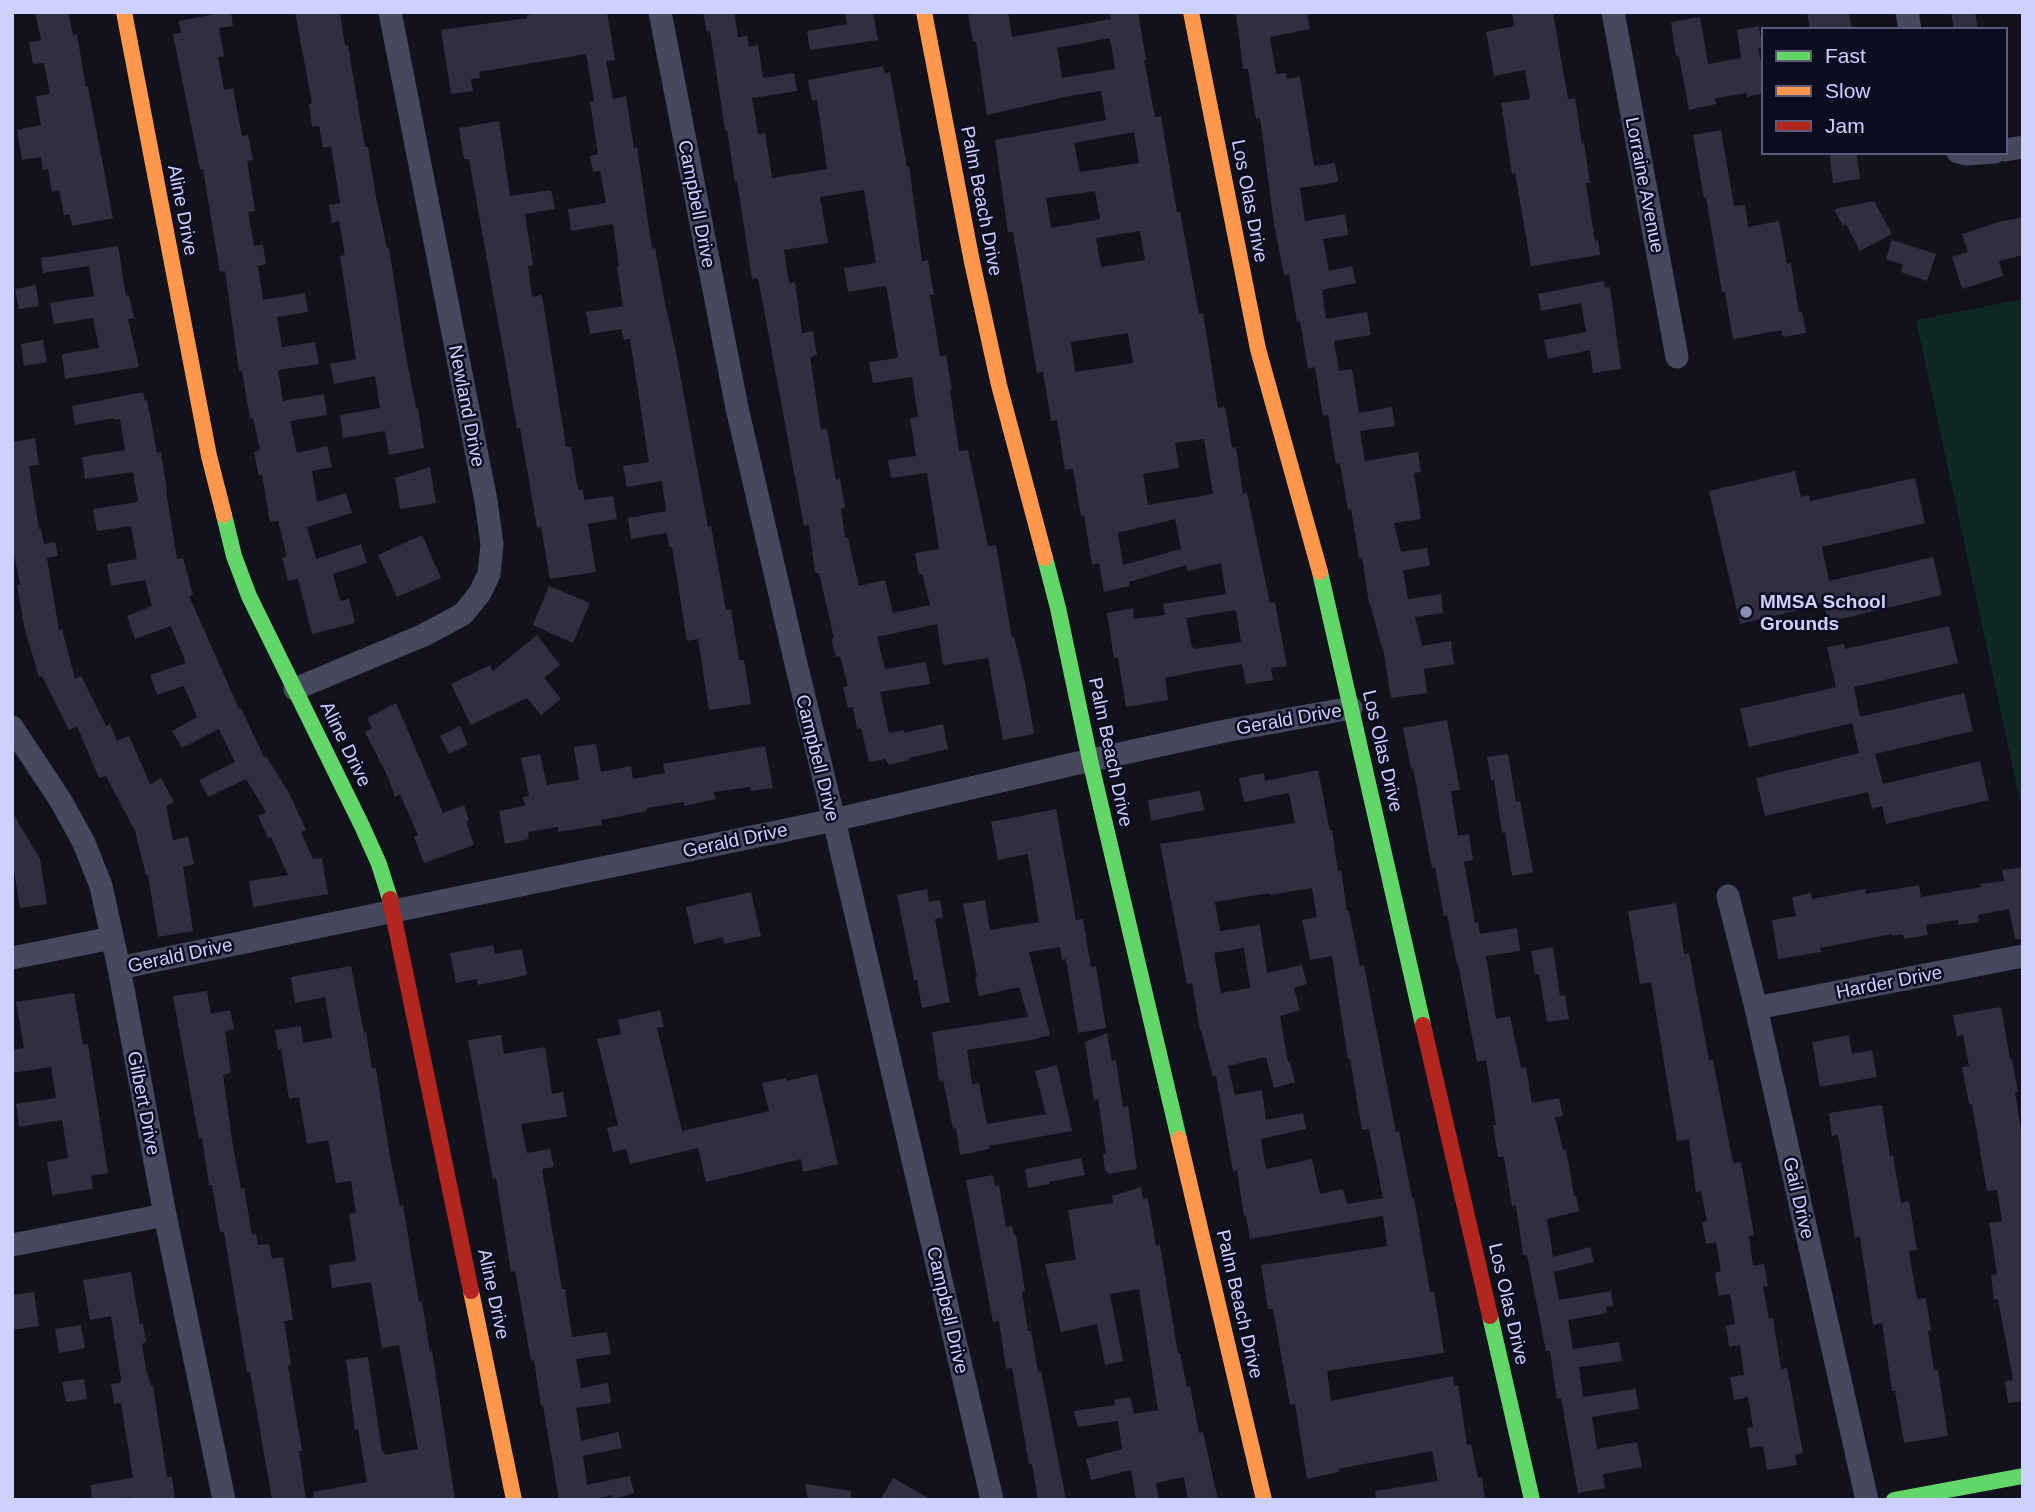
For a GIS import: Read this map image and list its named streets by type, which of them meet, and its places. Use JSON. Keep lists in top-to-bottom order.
{
  "streets": {
    "street": [
      "Lorraine Avenue",
      "Palm Beach Drive",
      "Los Olas Drive",
      "Campbell Drive",
      "Aline Drive",
      "Newland Drive",
      "Gerald Drive",
      "Harder Drive",
      "Gilbert Drive",
      "Gail Drive"
    ]
  },
  "crossings": [
    ["Palm Beach Drive", "Gerald Drive"],
    ["Los Olas Drive", "Gerald Drive"],
    ["Campbell Drive", "Gerald Drive"],
    ["Aline Drive", "Newland Drive"],
    ["Aline Drive", "Gerald Drive"],
    ["Gerald Drive", "Gilbert Drive"],
    ["Harder Drive", "Gail Drive"]
  ],
  "places": ["MMSA School Grounds"],
  "legend": ["Fast", "Slow", "Jam"]
}
